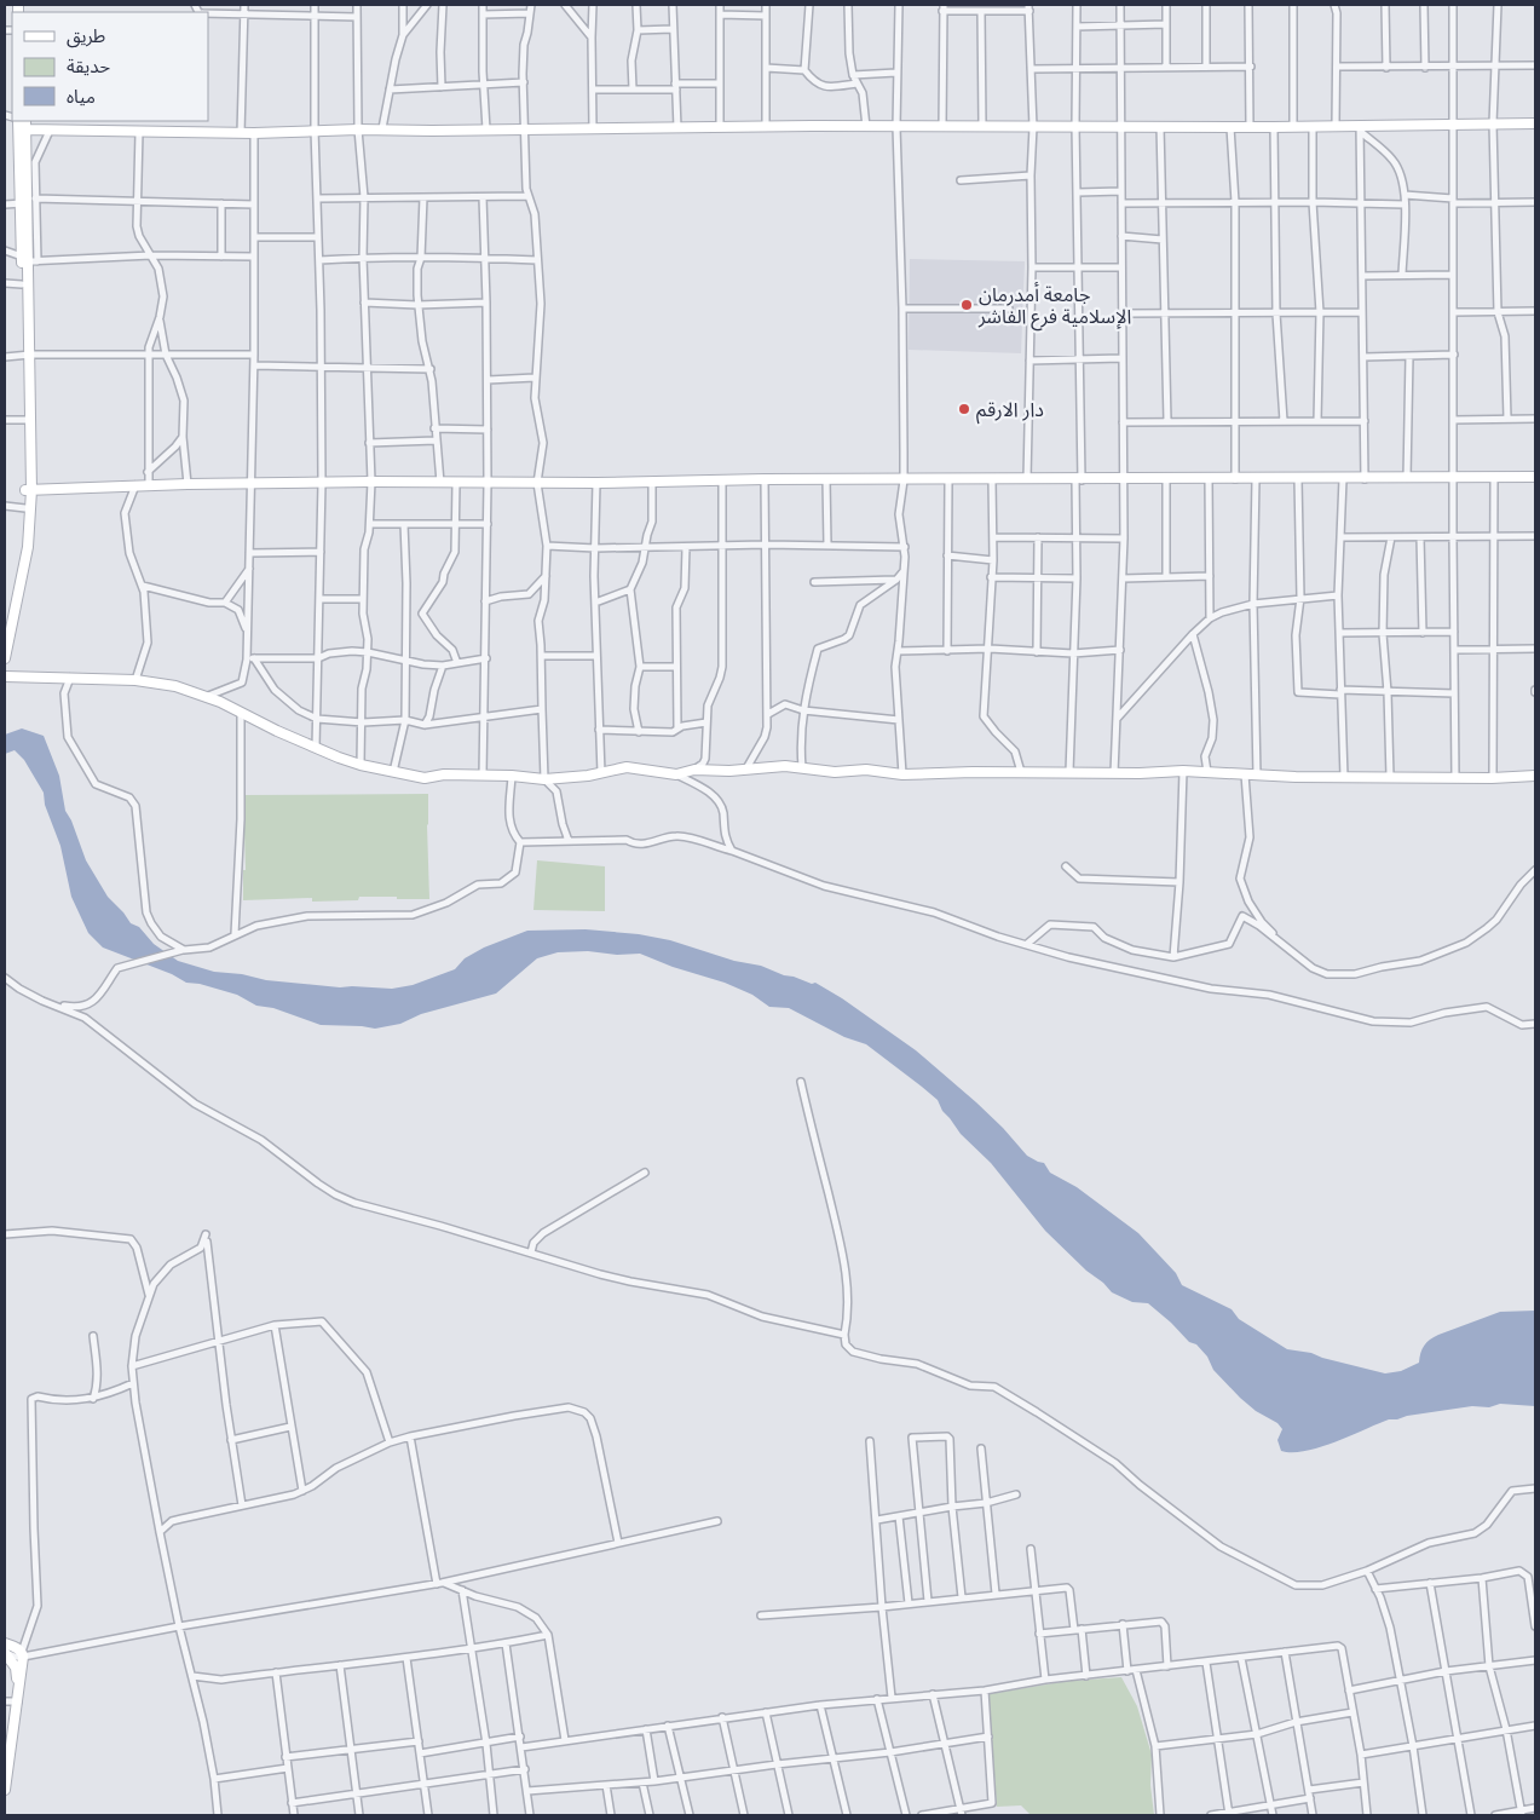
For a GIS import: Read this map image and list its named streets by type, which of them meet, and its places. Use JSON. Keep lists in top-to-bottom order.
{
  "places": ["جامعة أمدرمان الإسلامية فرع الفاشر", "دار الارقم"],
  "legend": ["طريق", "حديقة", "مياه"]
}
